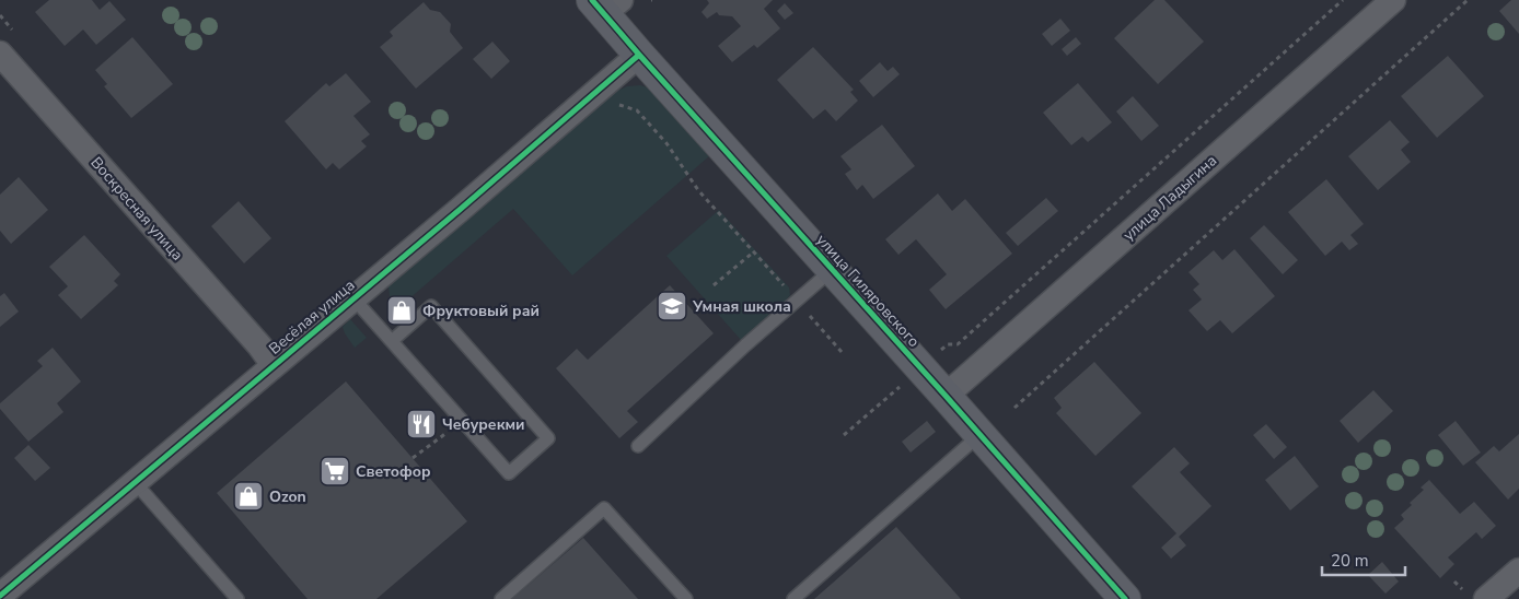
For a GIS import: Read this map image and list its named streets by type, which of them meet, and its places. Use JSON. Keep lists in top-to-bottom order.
{
  "streets": {
    "street": [
      "улица Ладыгина",
      "Воскресная улица",
      "улица Гиляровского",
      "Весёлая улица"
    ]
  },
  "crossings": [
    ["улица Ладыгина", "улица Гиляровского"],
    ["Воскресная улица", "Весёлая улица"],
    ["улица Гиляровского", "Весёлая улица"]
  ],
  "places": {
    "school or university": ["Умная школа"],
    "shop": ["Фруктовый рай", "Ozon"],
    "restaurant": ["Чебурекми"],
    "supermarket": ["Светофор"]
  },
  "scale_bar": "20 m"
}
